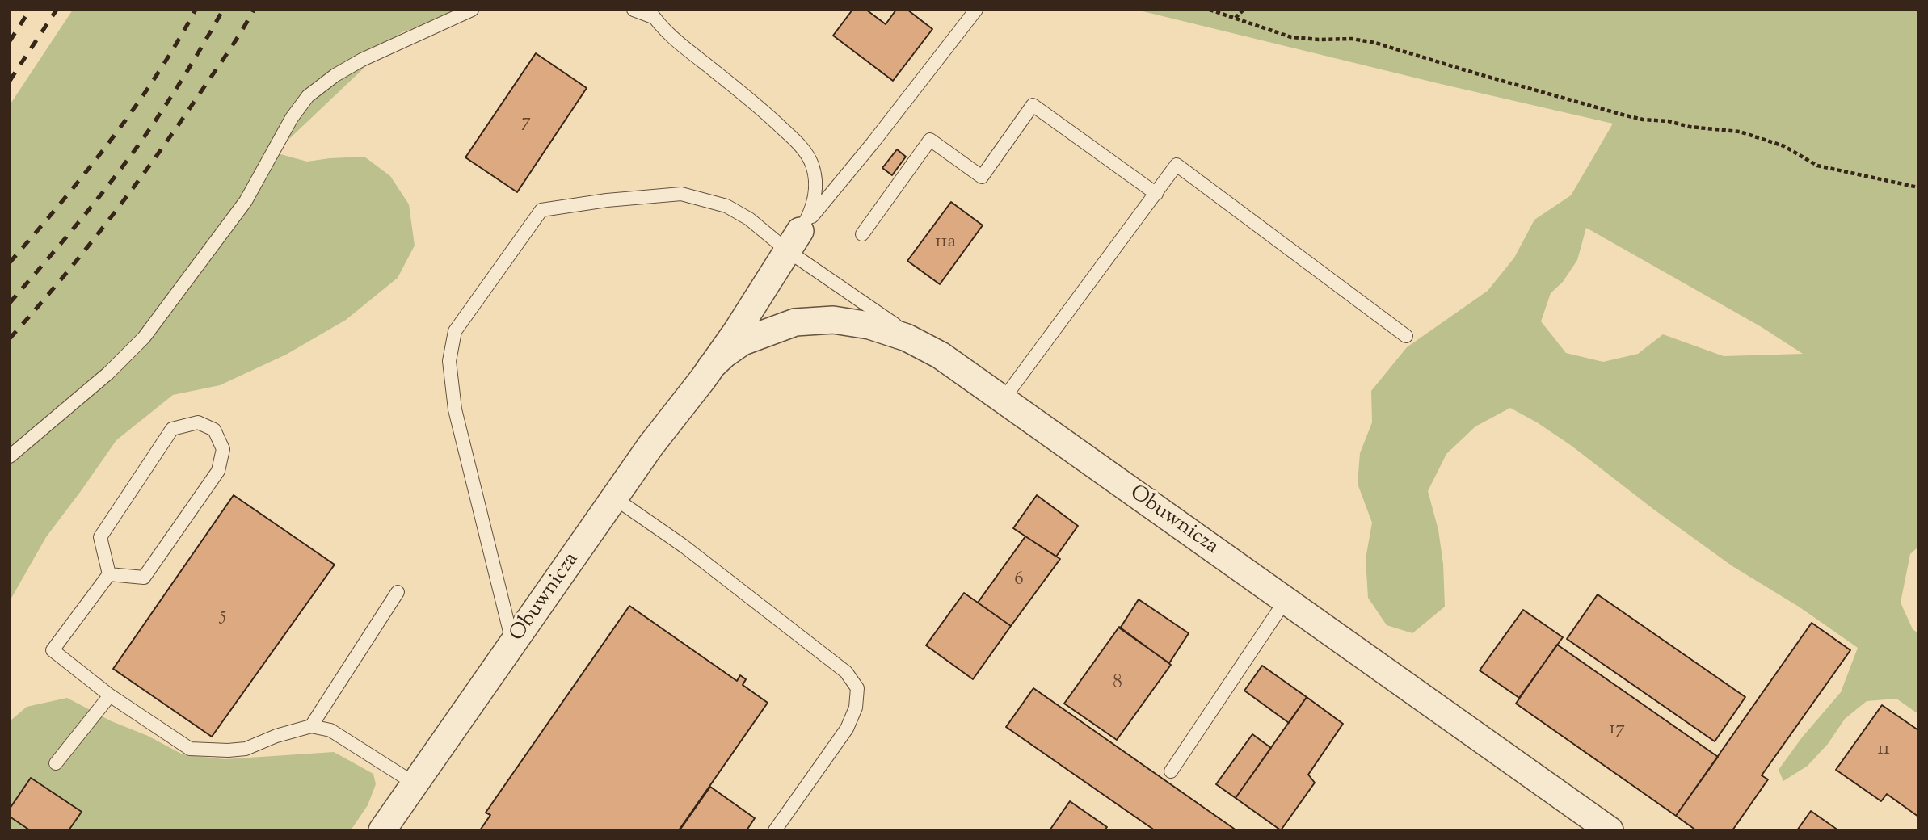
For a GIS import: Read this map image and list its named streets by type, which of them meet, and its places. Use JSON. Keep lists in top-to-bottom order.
{
  "streets": {
    "street": ["Obuwnicza"]
  },
  "house_numbers": [
    "7",
    "11a",
    "6",
    "5",
    "8",
    "17",
    "11"
  ]
}
